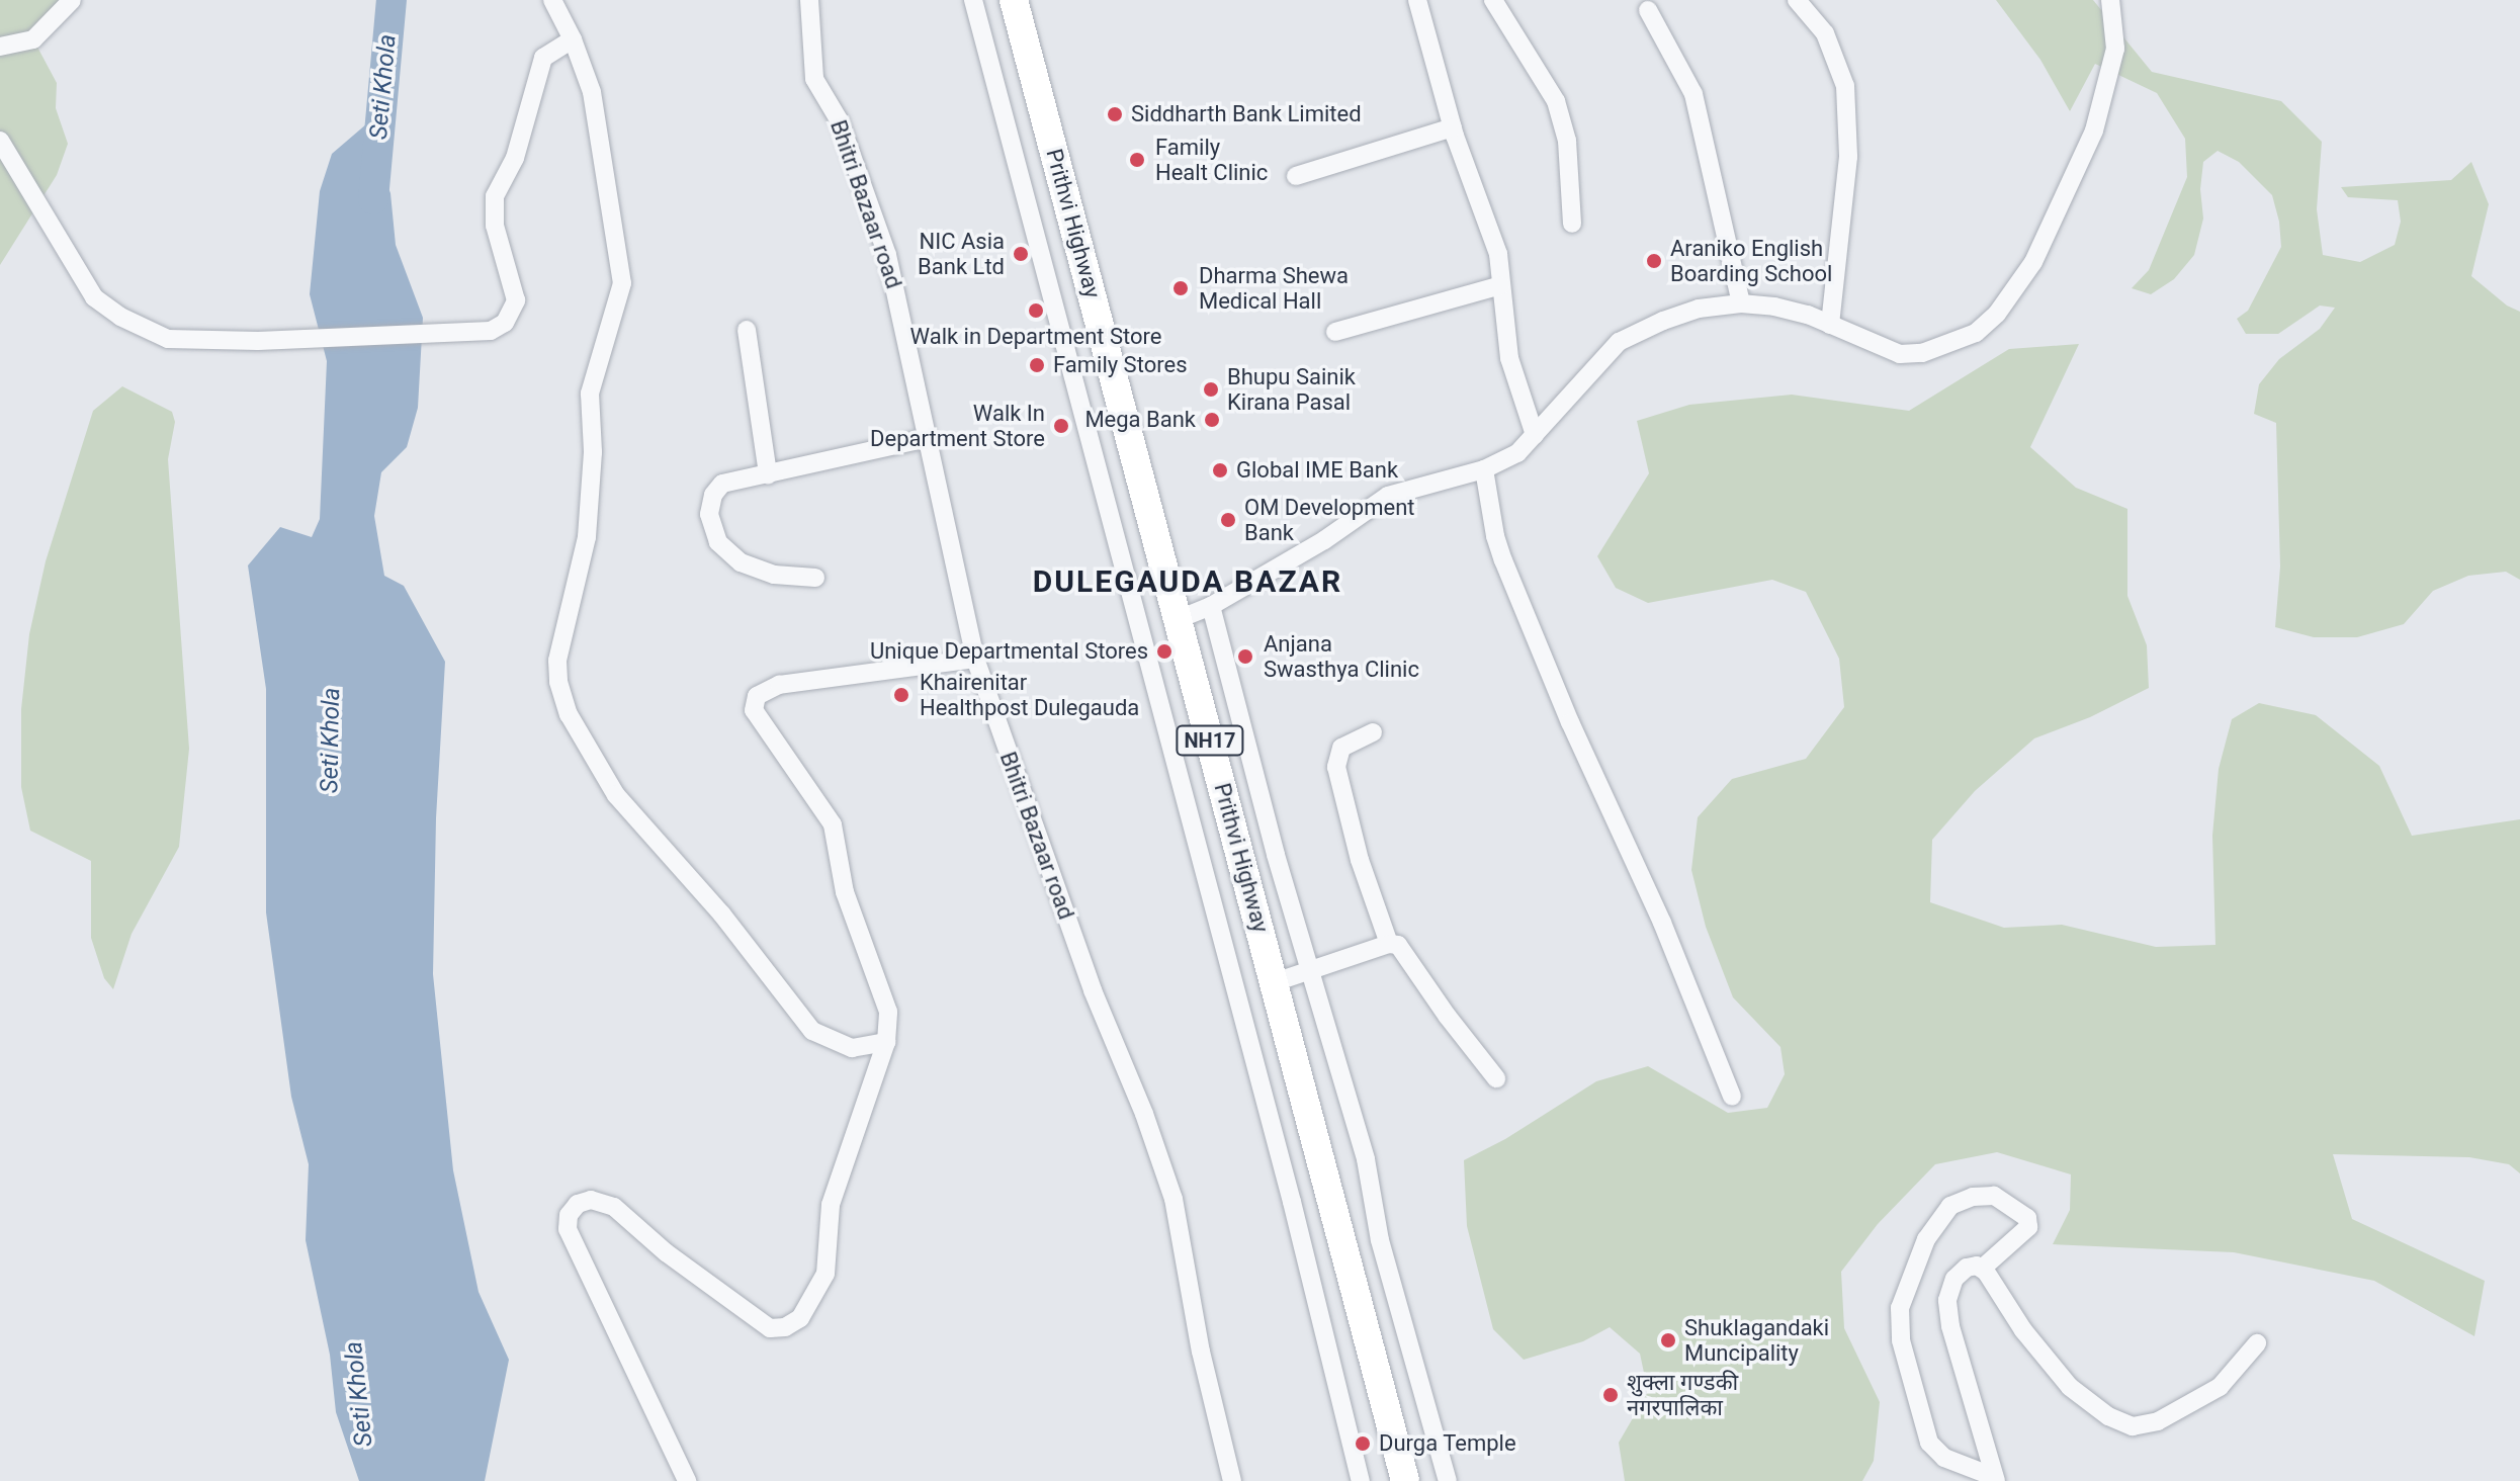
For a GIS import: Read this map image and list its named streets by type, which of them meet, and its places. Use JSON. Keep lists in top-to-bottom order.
{
  "streets": {
    "highway": ["Prithvi Highway", "NH17"],
    "street": ["Bhitri Bazaar road"]
  },
  "districts": ["DULEGAUDA BAZAR"],
  "water": ["Seti Khola"],
  "places": [
    "Siddharth Bank Limited",
    "Family Healt Clinic",
    "NIC Asia Bank Ltd",
    "Araniko English Boarding School",
    "Dharma Shewa Medical Hall",
    "Walk in Department Store",
    "Family Stores",
    "Bhupu Sainik Kirana Pasal",
    "Mega Bank",
    "Walk In Department Store",
    "Global IME Bank",
    "OM Development Bank",
    "Unique Departmental Stores",
    "Anjana Swasthya Clinic",
    "Khairenitar Healthpost Dulegauda",
    "Shuklagandaki Muncipality",
    "शुक्ला गण्डकी नगरपालिका",
    "Durga Temple"
  ]
}
